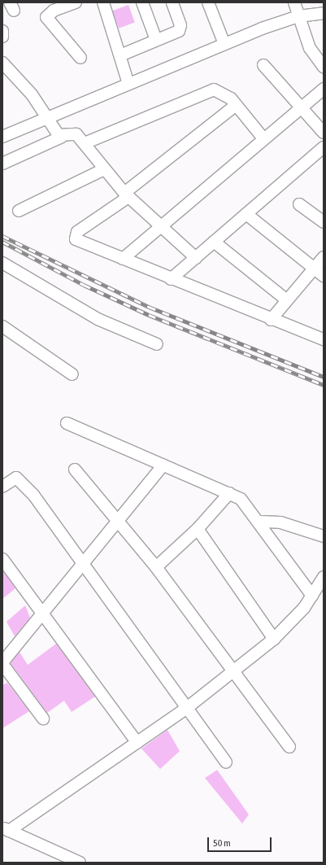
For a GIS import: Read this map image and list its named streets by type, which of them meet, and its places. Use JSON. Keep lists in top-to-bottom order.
{
  "scale_bar": "50 m"
}
